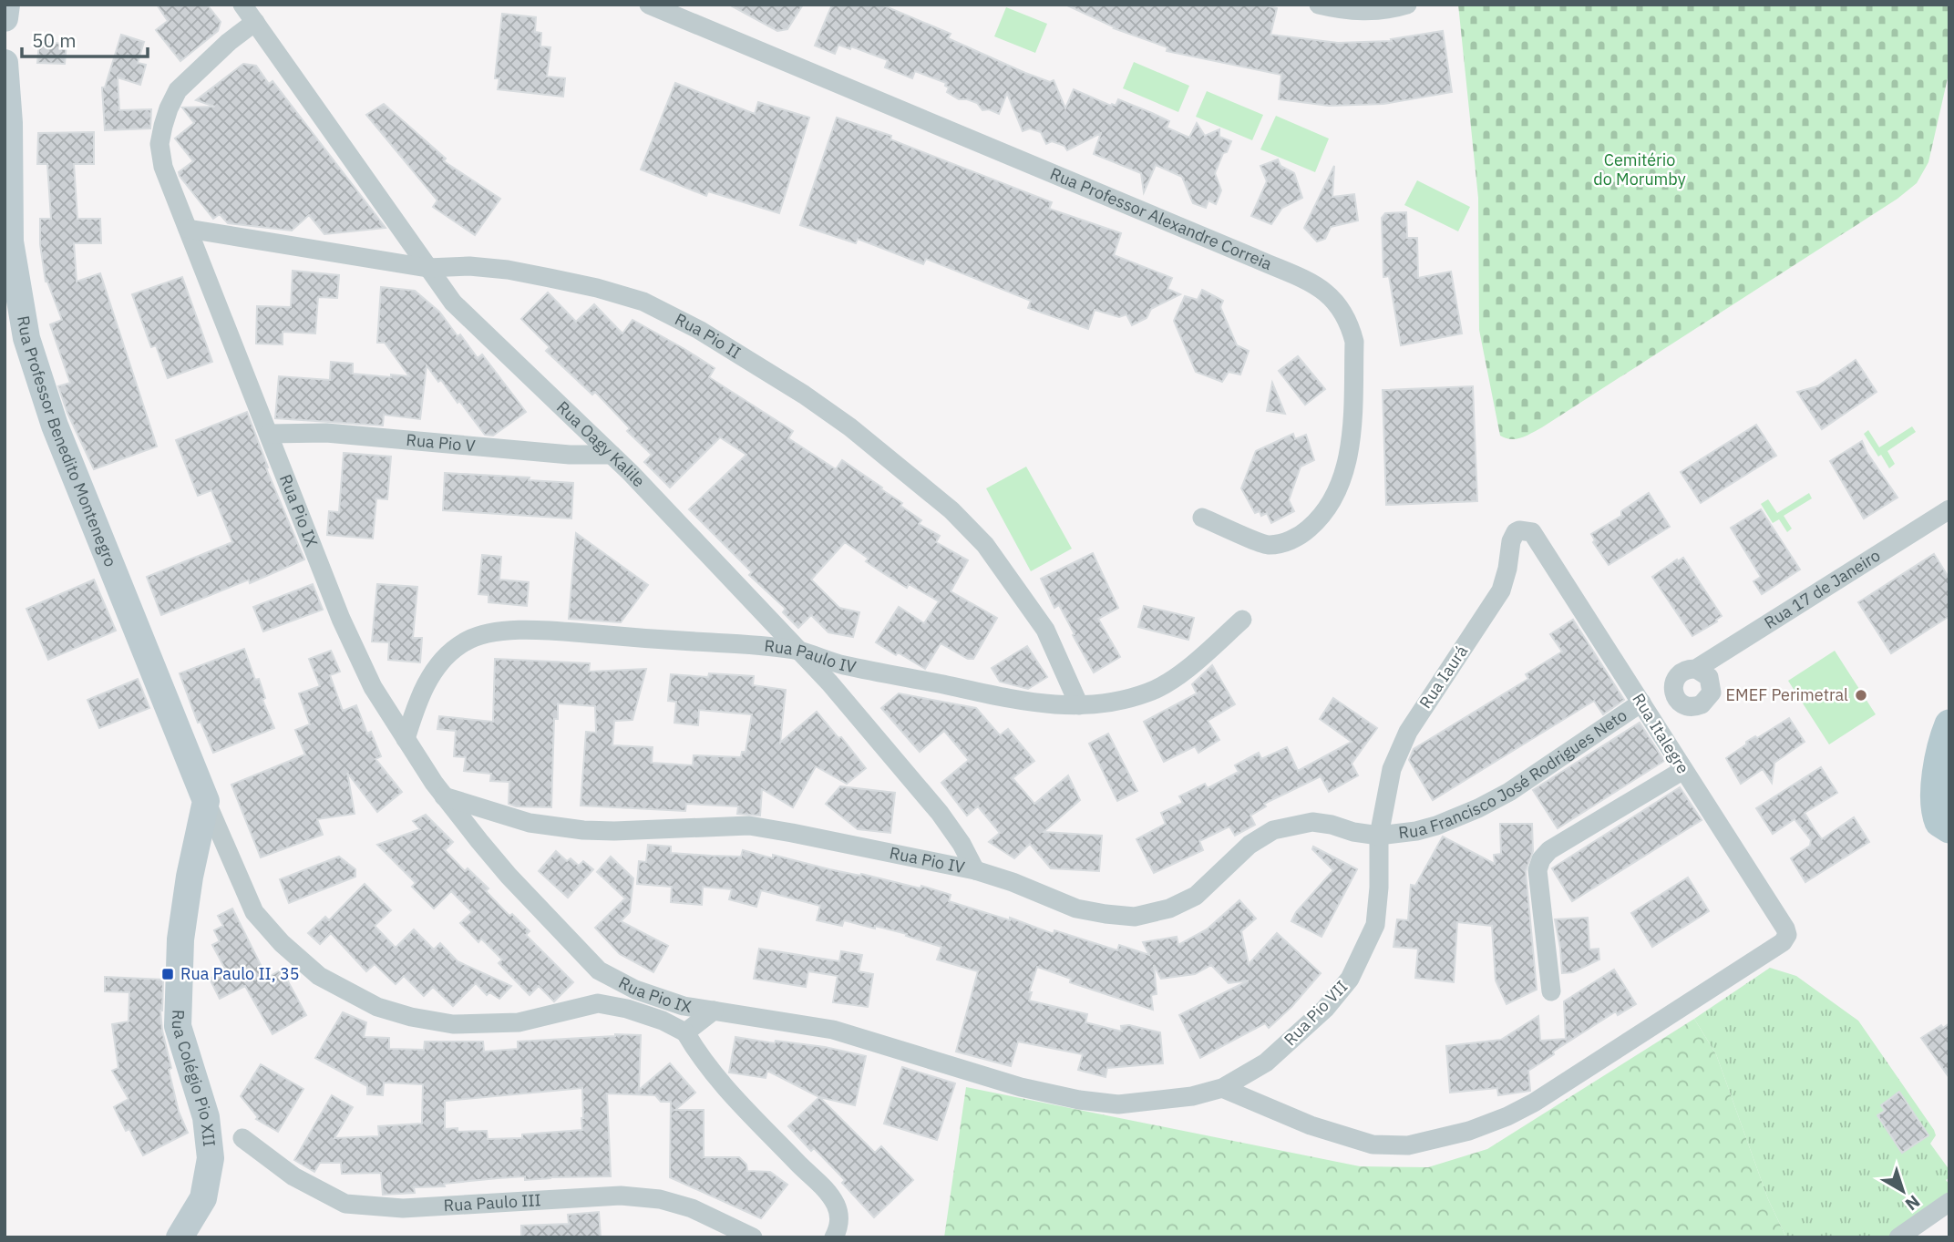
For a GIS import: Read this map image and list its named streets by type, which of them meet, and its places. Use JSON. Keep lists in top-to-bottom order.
{
  "streets": {
    "street": [
      "Rua Professor Alexandre Correia",
      "Rua Pio II",
      "Rua Professor Benedito Montenegro",
      "Rua Pio V",
      "Rua Oagy Kalile",
      "Rua Pio IX",
      "Rua 17 de Janeiro",
      "Rua Paulo IV",
      "Rua Iaurá",
      "Rua Italegre",
      "Rua Francisco José Rodrigues Neto",
      "Rua Pio IV",
      "Rua Pio VII",
      "Rua Colégio Pio XII",
      "Rua Paulo III"
    ]
  },
  "crossings": [
    ["Rua Pio II", "Rua Oagy Kalile"],
    ["Rua Pio II", "Rua Pio IX"],
    ["Rua Pio II", "Rua Paulo IV"],
    ["Rua Professor Benedito Montenegro", "Rua Colégio Pio XII"],
    ["Rua Pio V", "Rua Oagy Kalile"],
    ["Rua Pio V", "Rua Pio IX"],
    ["Rua Oagy Kalile", "Rua Pio IX"],
    ["Rua Oagy Kalile", "Rua Paulo IV"],
    ["Rua Oagy Kalile", "Rua Pio IV"],
    ["Rua Pio IX", "Rua Paulo IV"],
    ["Rua Pio IX", "Rua Pio IV"],
    ["Rua Pio IX", "Rua Pio VII"],
    ["Rua Iaurá", "Rua Italegre"],
    ["Rua Iaurá", "Rua Francisco José Rodrigues Neto"],
    ["Rua Iaurá", "Rua Pio IV"],
    ["Rua Iaurá", "Rua Pio VII"],
    ["Rua Italegre", "Rua Francisco José Rodrigues Neto"],
    ["Rua Italegre", "Rua Pio VII"],
    ["Rua Francisco José Rodrigues Neto", "Rua Pio IV"],
    ["Rua Francisco José Rodrigues Neto", "Rua Pio VII"],
    ["Rua Pio IV", "Rua Pio VII"]
  ],
  "parks": ["Cemitério do Morumby"],
  "places": {
    "other": ["EMEF Perimetral"],
    "transit": ["Rua Paulo II, 35"]
  },
  "scale_bar": "50 m",
  "north": "bottom right"
}
